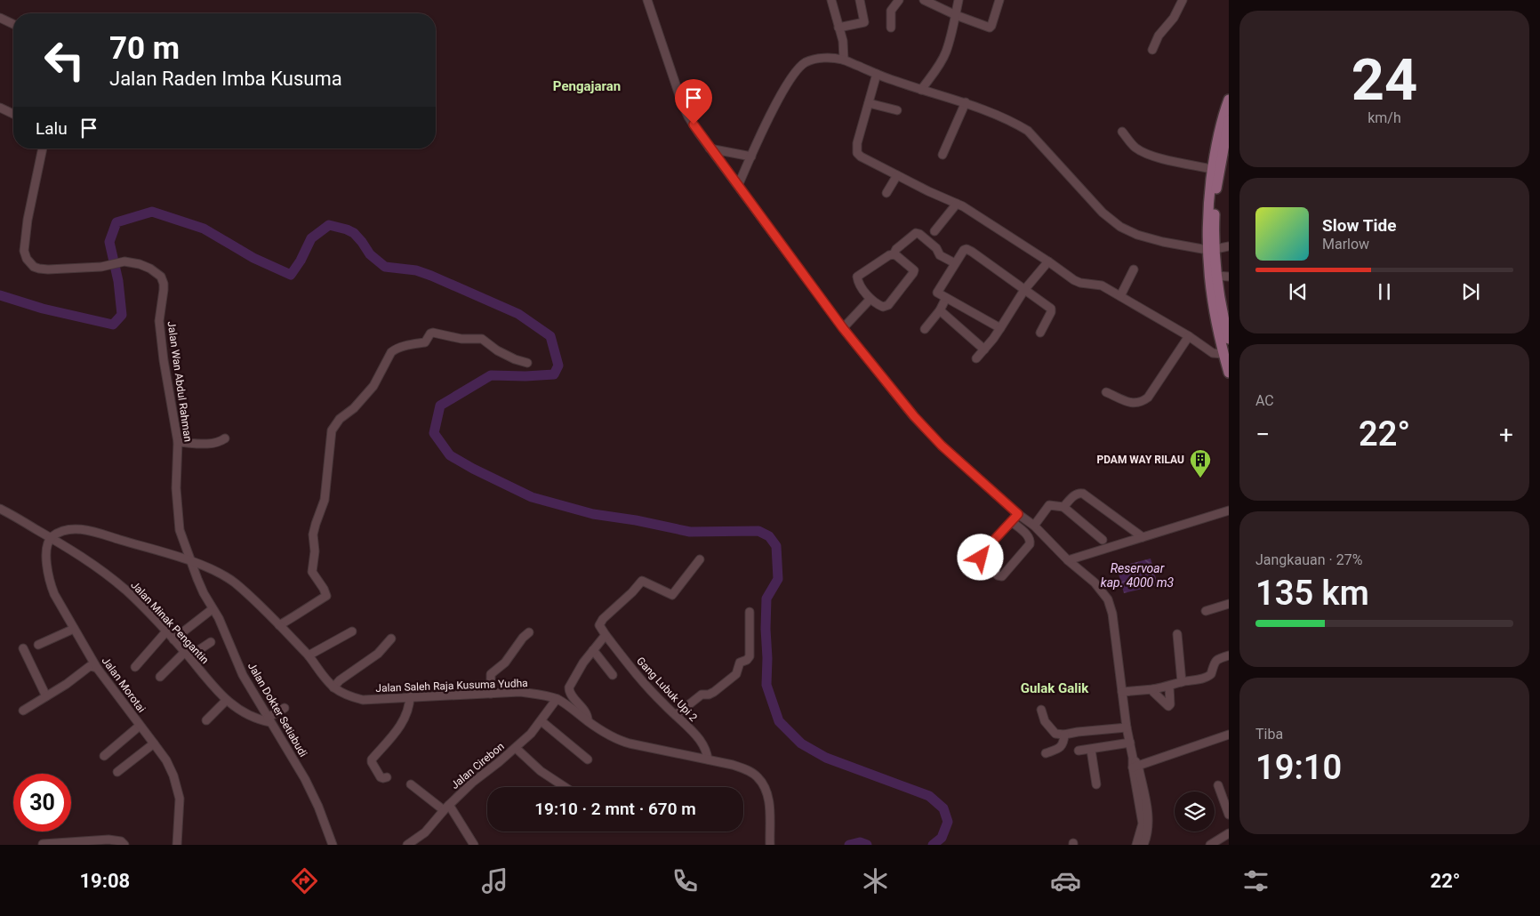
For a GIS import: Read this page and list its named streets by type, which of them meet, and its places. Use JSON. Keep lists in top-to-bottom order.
{
  "streets": {
    "street": [
      "Jalan Wan Abdul Rahman",
      "Jalan Minak Pengantin",
      "Jalan Morotai",
      "Jalan Saleh Raja Kusuma Yudha",
      "Gang Lubuk Upi 2",
      "Jalan Dokter Setiabudi",
      "Jalan Cirebon"
    ]
  },
  "crossings": [
    ["Jalan Wan Abdul Rahman", "Jalan Saleh Raja Kusuma Yudha"],
    ["Jalan Wan Abdul Rahman", "Jalan Dokter Setiabudi"],
    ["Jalan Minak Pengantin", "Jalan Morotai"],
    ["Jalan Minak Pengantin", "Jalan Saleh Raja Kusuma Yudha"],
    ["Jalan Minak Pengantin", "Jalan Dokter Setiabudi"],
    ["Jalan Morotai", "Jalan Saleh Raja Kusuma Yudha"],
    ["Jalan Saleh Raja Kusuma Yudha", "Gang Lubuk Upi 2"],
    ["Jalan Saleh Raja Kusuma Yudha", "Jalan Dokter Setiabudi"],
    ["Jalan Saleh Raja Kusuma Yudha", "Jalan Cirebon"]
  ],
  "districts": ["Pengajaran", "Gulak Galik"],
  "water": ["Reservoar kap. 4000 m3"],
  "places": {
    "building": ["PDAM WAY RILAU"]
  },
  "page": {
    "tile": [
      ["24", "km/h"],
      "AC",
      ["Jangkauan · 27%", "135 km"],
      ["Tiba", "19:10"]
    ],
    "turn": ["70 m", "Jalan Raden Imba Kusuma"],
    "then": "Lalu",
    "song": ["Slow Tide", "Marlow"],
    "heat": ["−", "22°", "+"],
    "limit": "30",
    "trip": "19:10 · 2 mnt · 670 m",
    "tabs": ["19:08", "22°"]
  }
}
